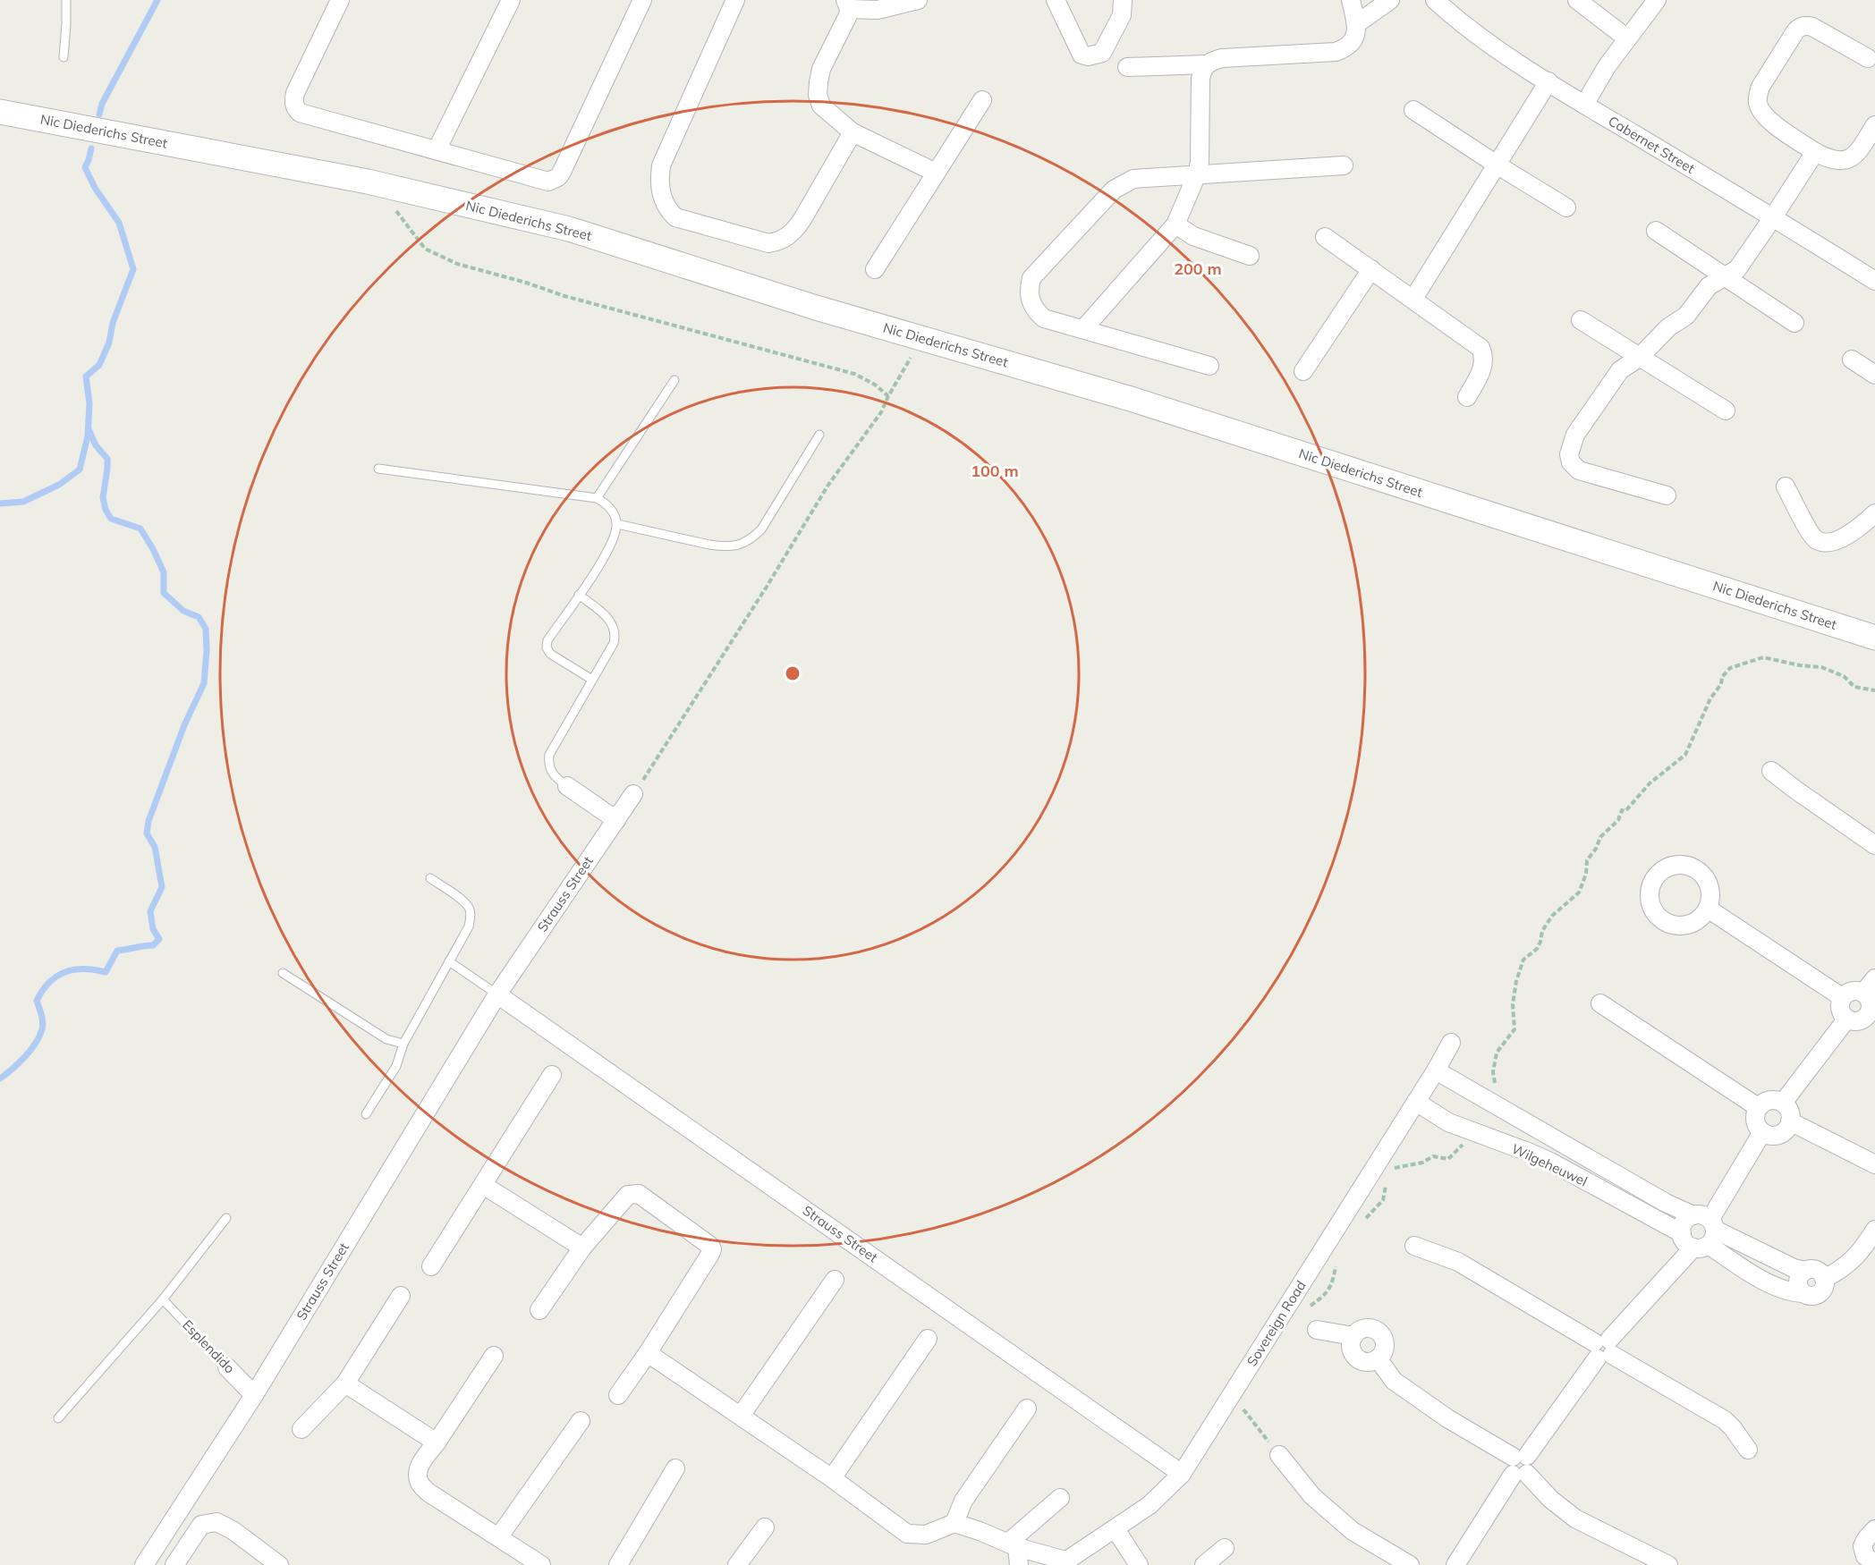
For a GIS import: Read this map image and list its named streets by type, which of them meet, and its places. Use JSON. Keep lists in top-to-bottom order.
{
  "streets": {
    "street": [
      "Nic Diederichs Street",
      "Cabernet Street",
      "Strauss Street",
      "Wilgeheuwel",
      "Sovereign Road",
      "Esplendido"
    ]
  },
  "crossings": [
    ["Strauss Street", "Sovereign Road"],
    ["Strauss Street", "Esplendido"],
    ["Wilgeheuwel", "Sovereign Road"]
  ],
  "rings": ["200 m", "100 m"]
}
